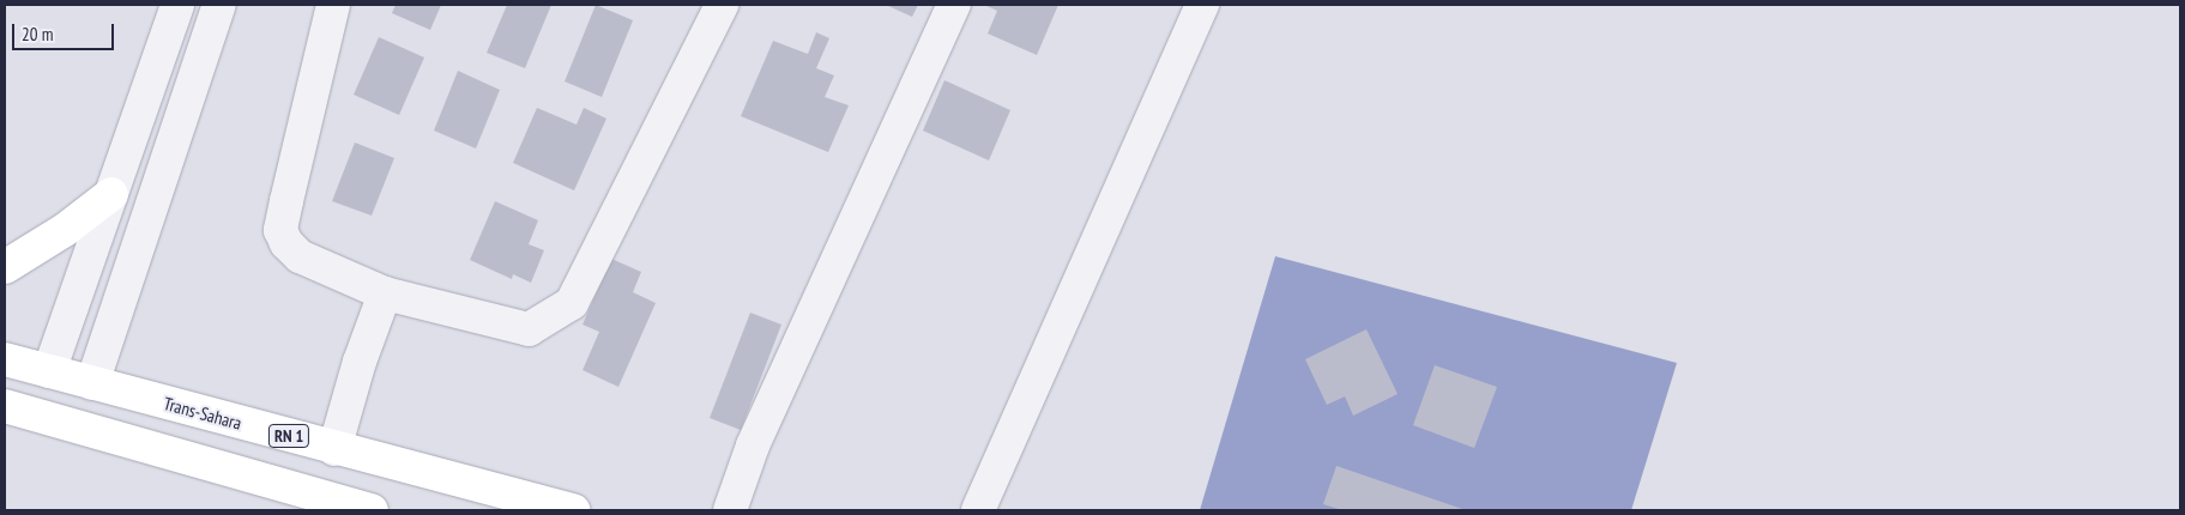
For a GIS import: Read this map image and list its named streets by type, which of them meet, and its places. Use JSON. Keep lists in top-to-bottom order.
{
  "streets": {
    "highway": ["Trans-Sahara", "RN 1"]
  },
  "scale_bar": "20 m"
}
